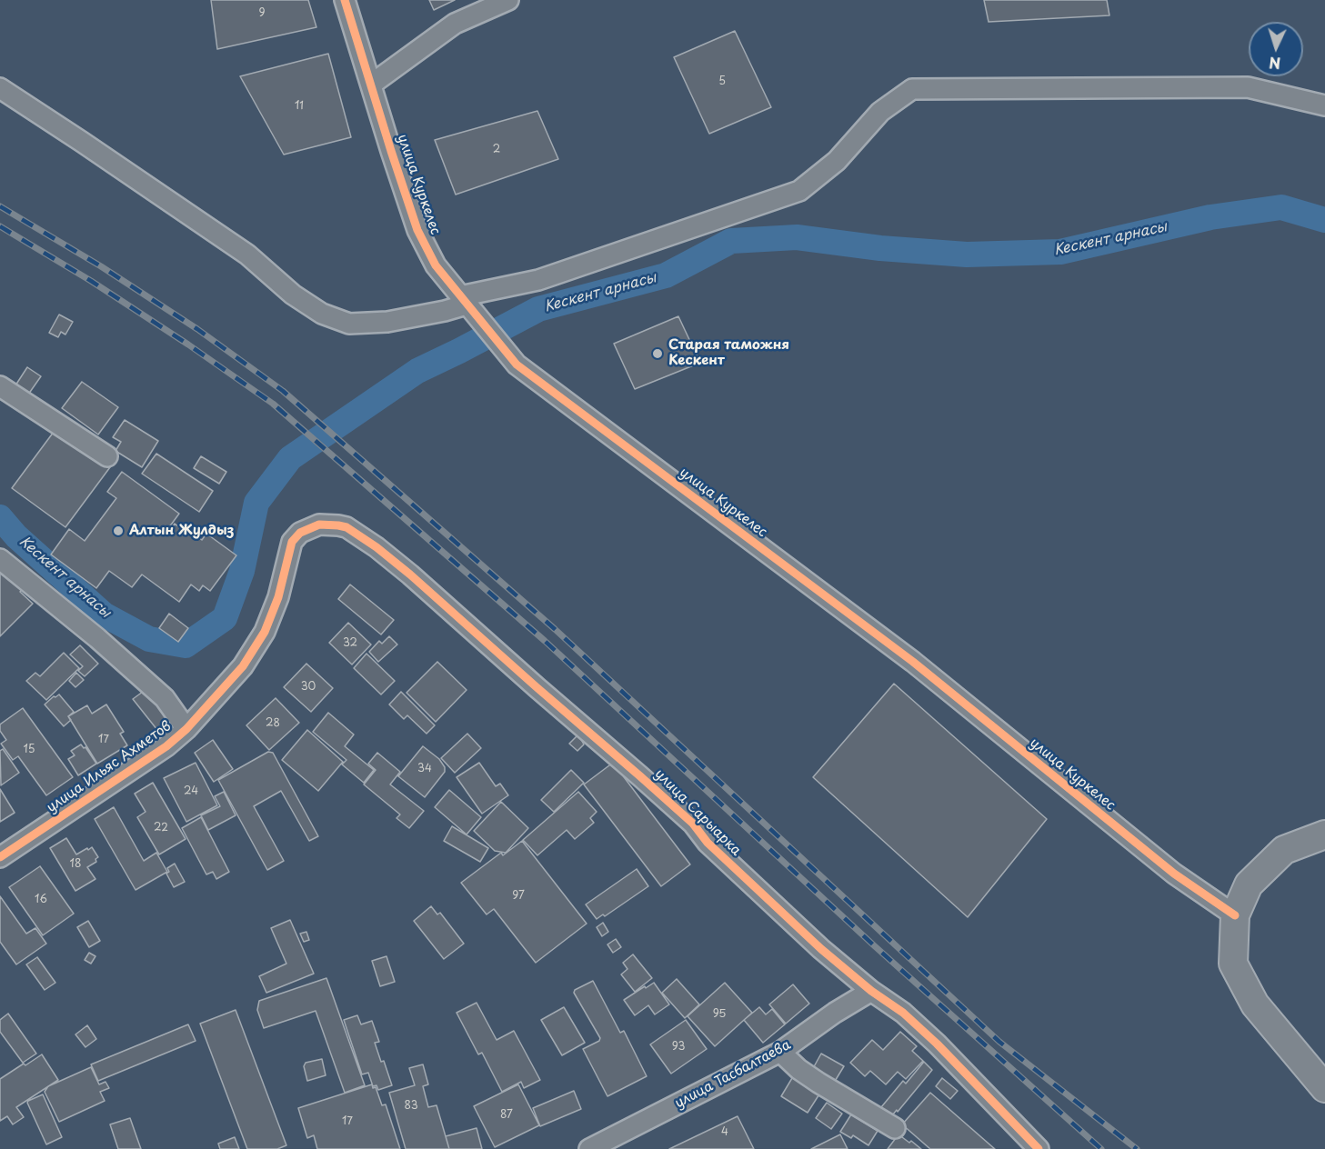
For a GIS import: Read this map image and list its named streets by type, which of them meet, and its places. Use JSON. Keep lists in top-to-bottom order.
{
  "streets": {
    "street": [
      "улица Куркелес",
      "улица Ильяс Ахметов",
      "улица Сарыарка",
      "улица Тасбалтаева"
    ]
  },
  "crossings": [
    ["улица Ильяс Ахметов", "улица Сарыарка"],
    ["улица Сарыарка", "улица Тасбалтаева"]
  ],
  "water": ["Кескент арнасы"],
  "places": ["Старая таможня Кескент", "Алтын Жулдыз"],
  "house_numbers": [
    "9",
    "5",
    "11",
    "2",
    "32",
    "30",
    "28",
    "17",
    "15",
    "34",
    "24",
    "22",
    "18",
    "97",
    "16",
    "95",
    "93",
    "83",
    "87",
    "17",
    "4"
  ],
  "north": "bottom"
}
